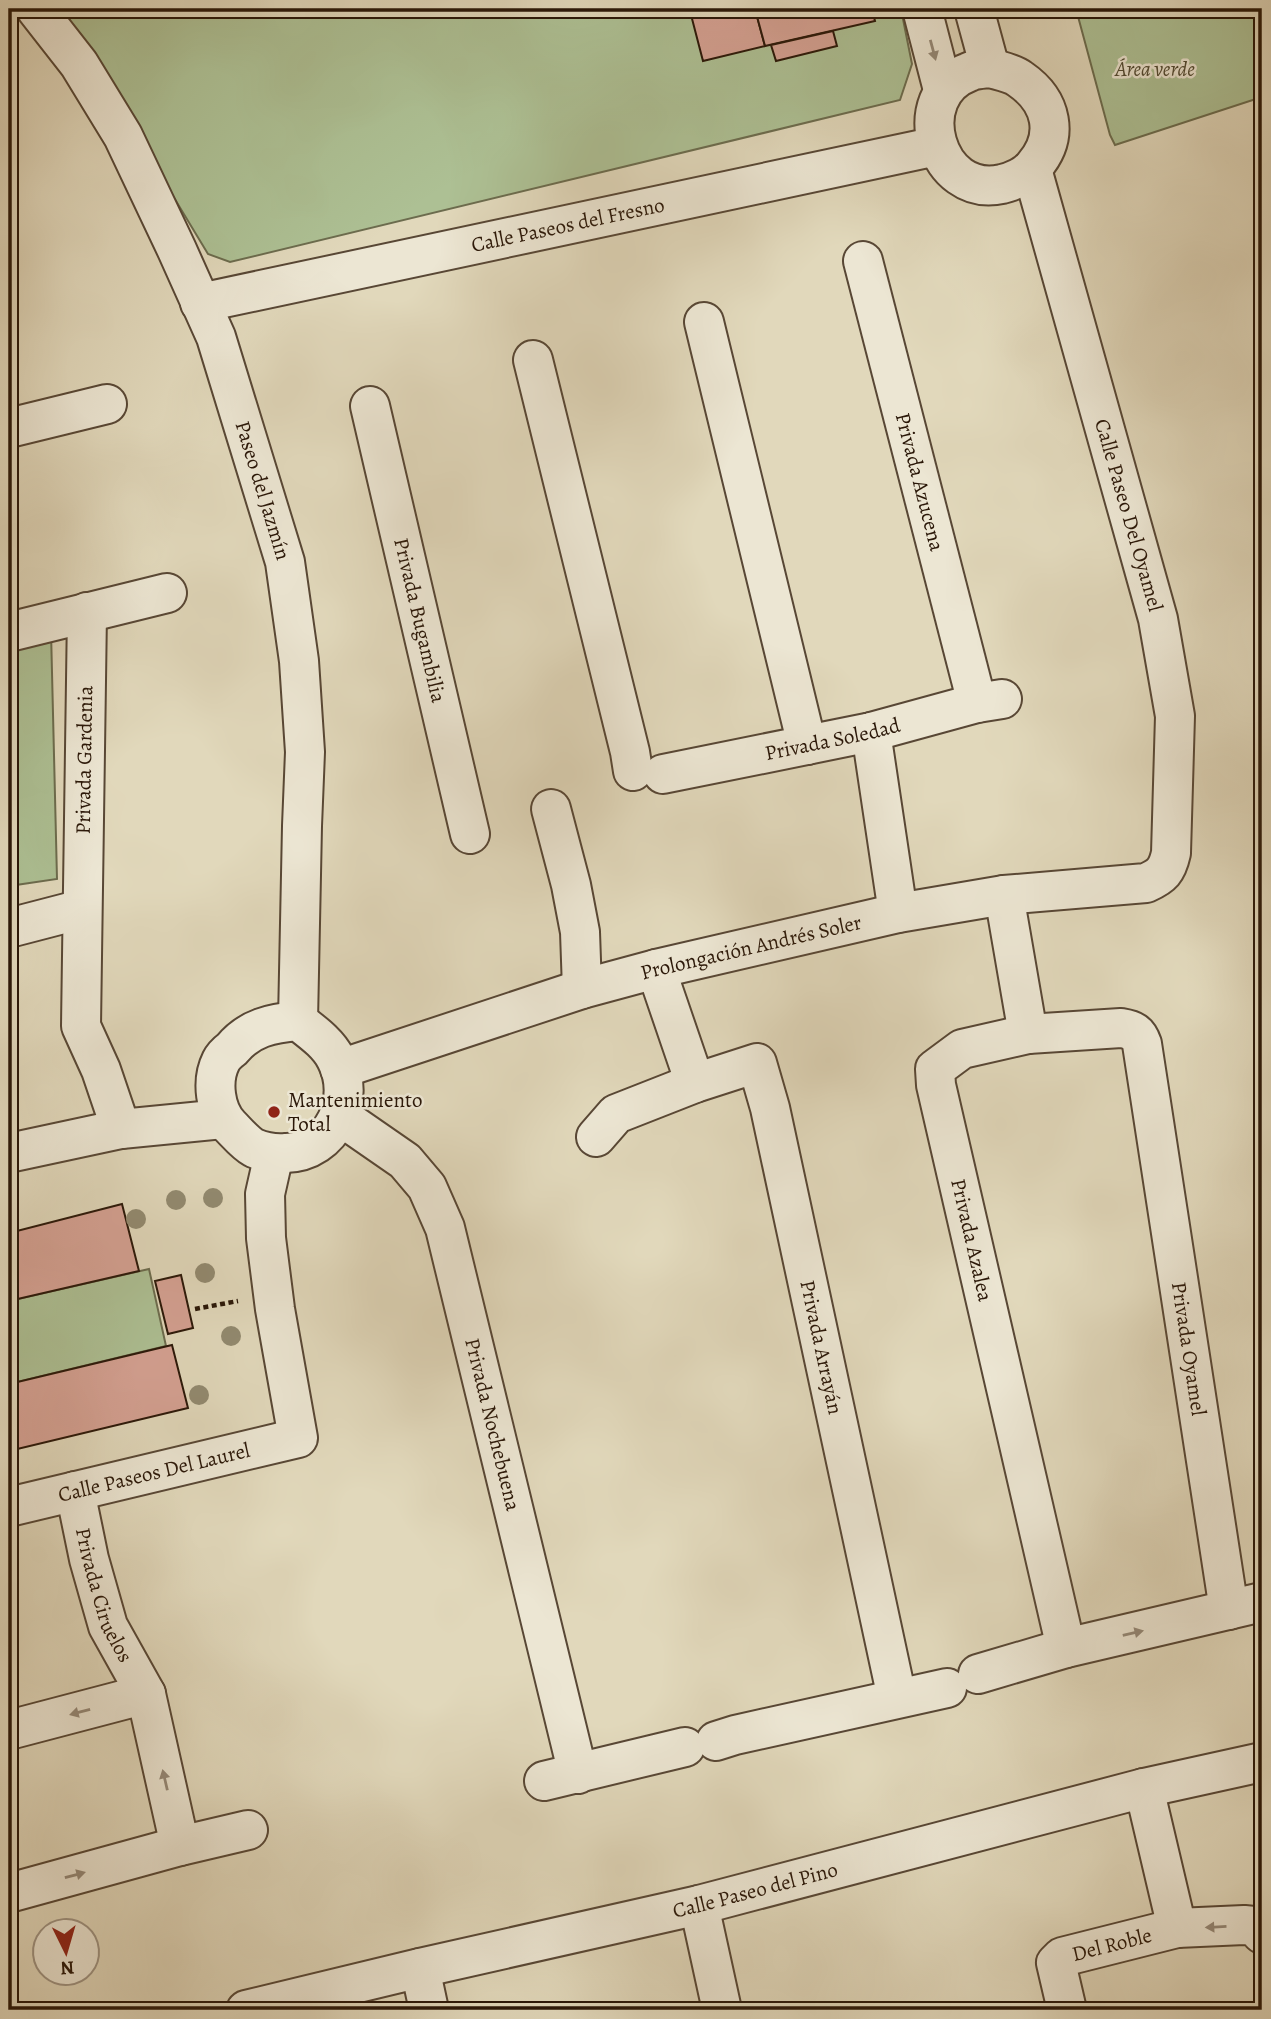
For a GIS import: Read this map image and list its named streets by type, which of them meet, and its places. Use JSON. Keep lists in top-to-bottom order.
{
  "streets": {
    "street": [
      "Calle Paseos del Fresno",
      "Privada Azucena",
      "Paseo del Jazmín",
      "Calle Paseo Del Oyamel",
      "Privada Bugambilia",
      "Privada Soledad",
      "Privada Gardenia",
      "Prolongación Andrés Soler",
      "Privada Azalea",
      "Privada Arrayán",
      "Privada Oyamel",
      "Privada Nochebuena",
      "Calle Paseos Del Laurel",
      "Privada Ciruelos",
      "Calle Paseo del Pino",
      "Del Roble"
    ]
  },
  "crossings": [
    ["Calle Paseos del Fresno", "Paseo del Jazmín"],
    ["Calle Paseos del Fresno", "Calle Paseo Del Oyamel"],
    ["Privada Azucena", "Privada Soledad"],
    ["Paseo del Jazmín", "Prolongación Andrés Soler"],
    ["Paseo del Jazmín", "Privada Nochebuena"],
    ["Paseo del Jazmín", "Calle Paseos Del Laurel"],
    ["Calle Paseo Del Oyamel", "Prolongación Andrés Soler"],
    ["Prolongación Andrés Soler", "Privada Nochebuena"],
    ["Prolongación Andrés Soler", "Calle Paseos Del Laurel"],
    ["Privada Azalea", "Privada Oyamel"],
    ["Privada Arrayán", "Privada Nochebuena"],
    ["Privada Nochebuena", "Calle Paseos Del Laurel"],
    ["Calle Paseos Del Laurel", "Privada Ciruelos"],
    ["Calle Paseo del Pino", "Del Roble"]
  ],
  "one_way": ["Privada Ciruelos"],
  "parks": ["Área verde"],
  "places": ["Mantenimiento Total"],
  "north": "bottom"
}
